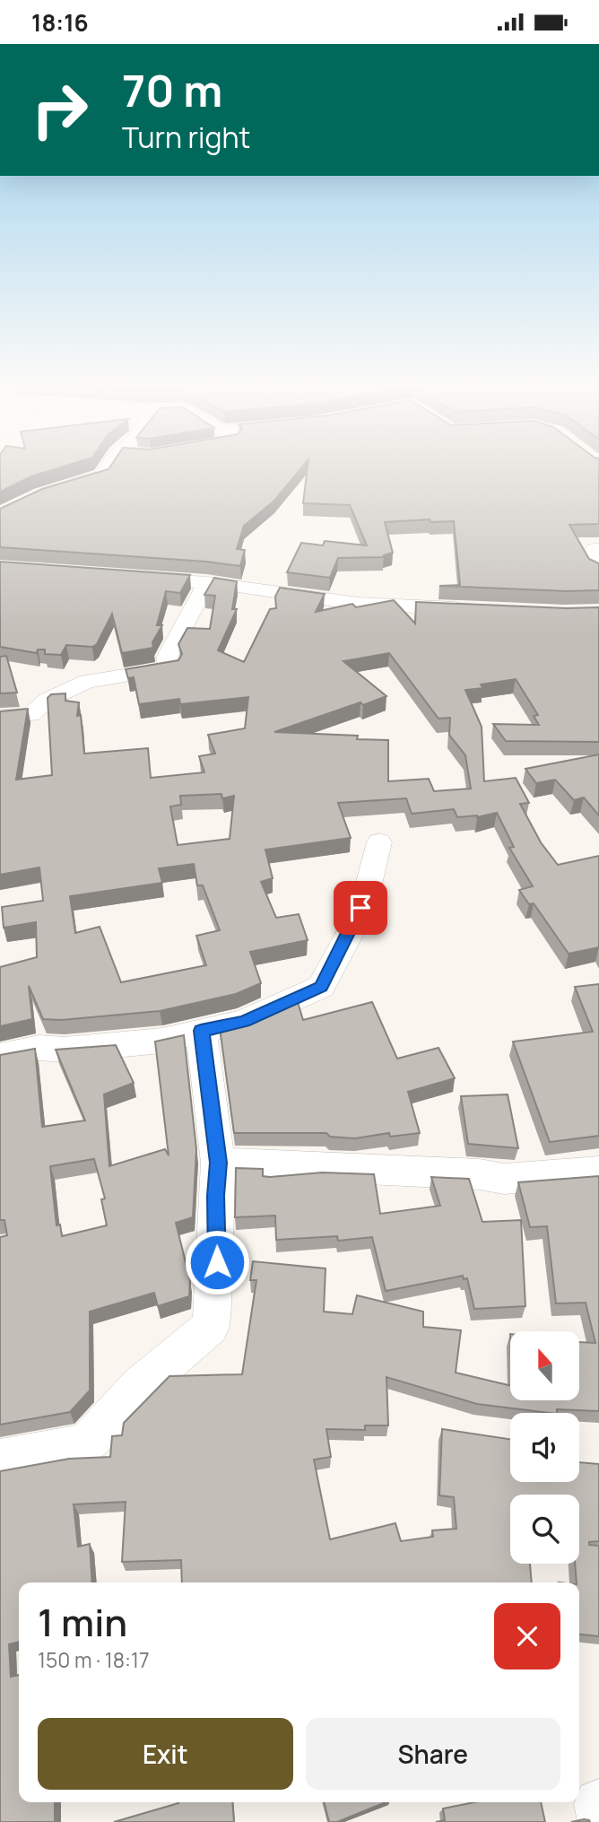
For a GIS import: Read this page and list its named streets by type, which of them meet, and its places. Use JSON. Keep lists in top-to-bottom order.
{
  "north": "top",
  "page": {
    "status": "18:16",
    "turn": ["70 m", "Turn right"],
    "heading": ["1 min", "150 m · 18:17"],
    "buttons": ["Exit", "Share"]
  }
}
